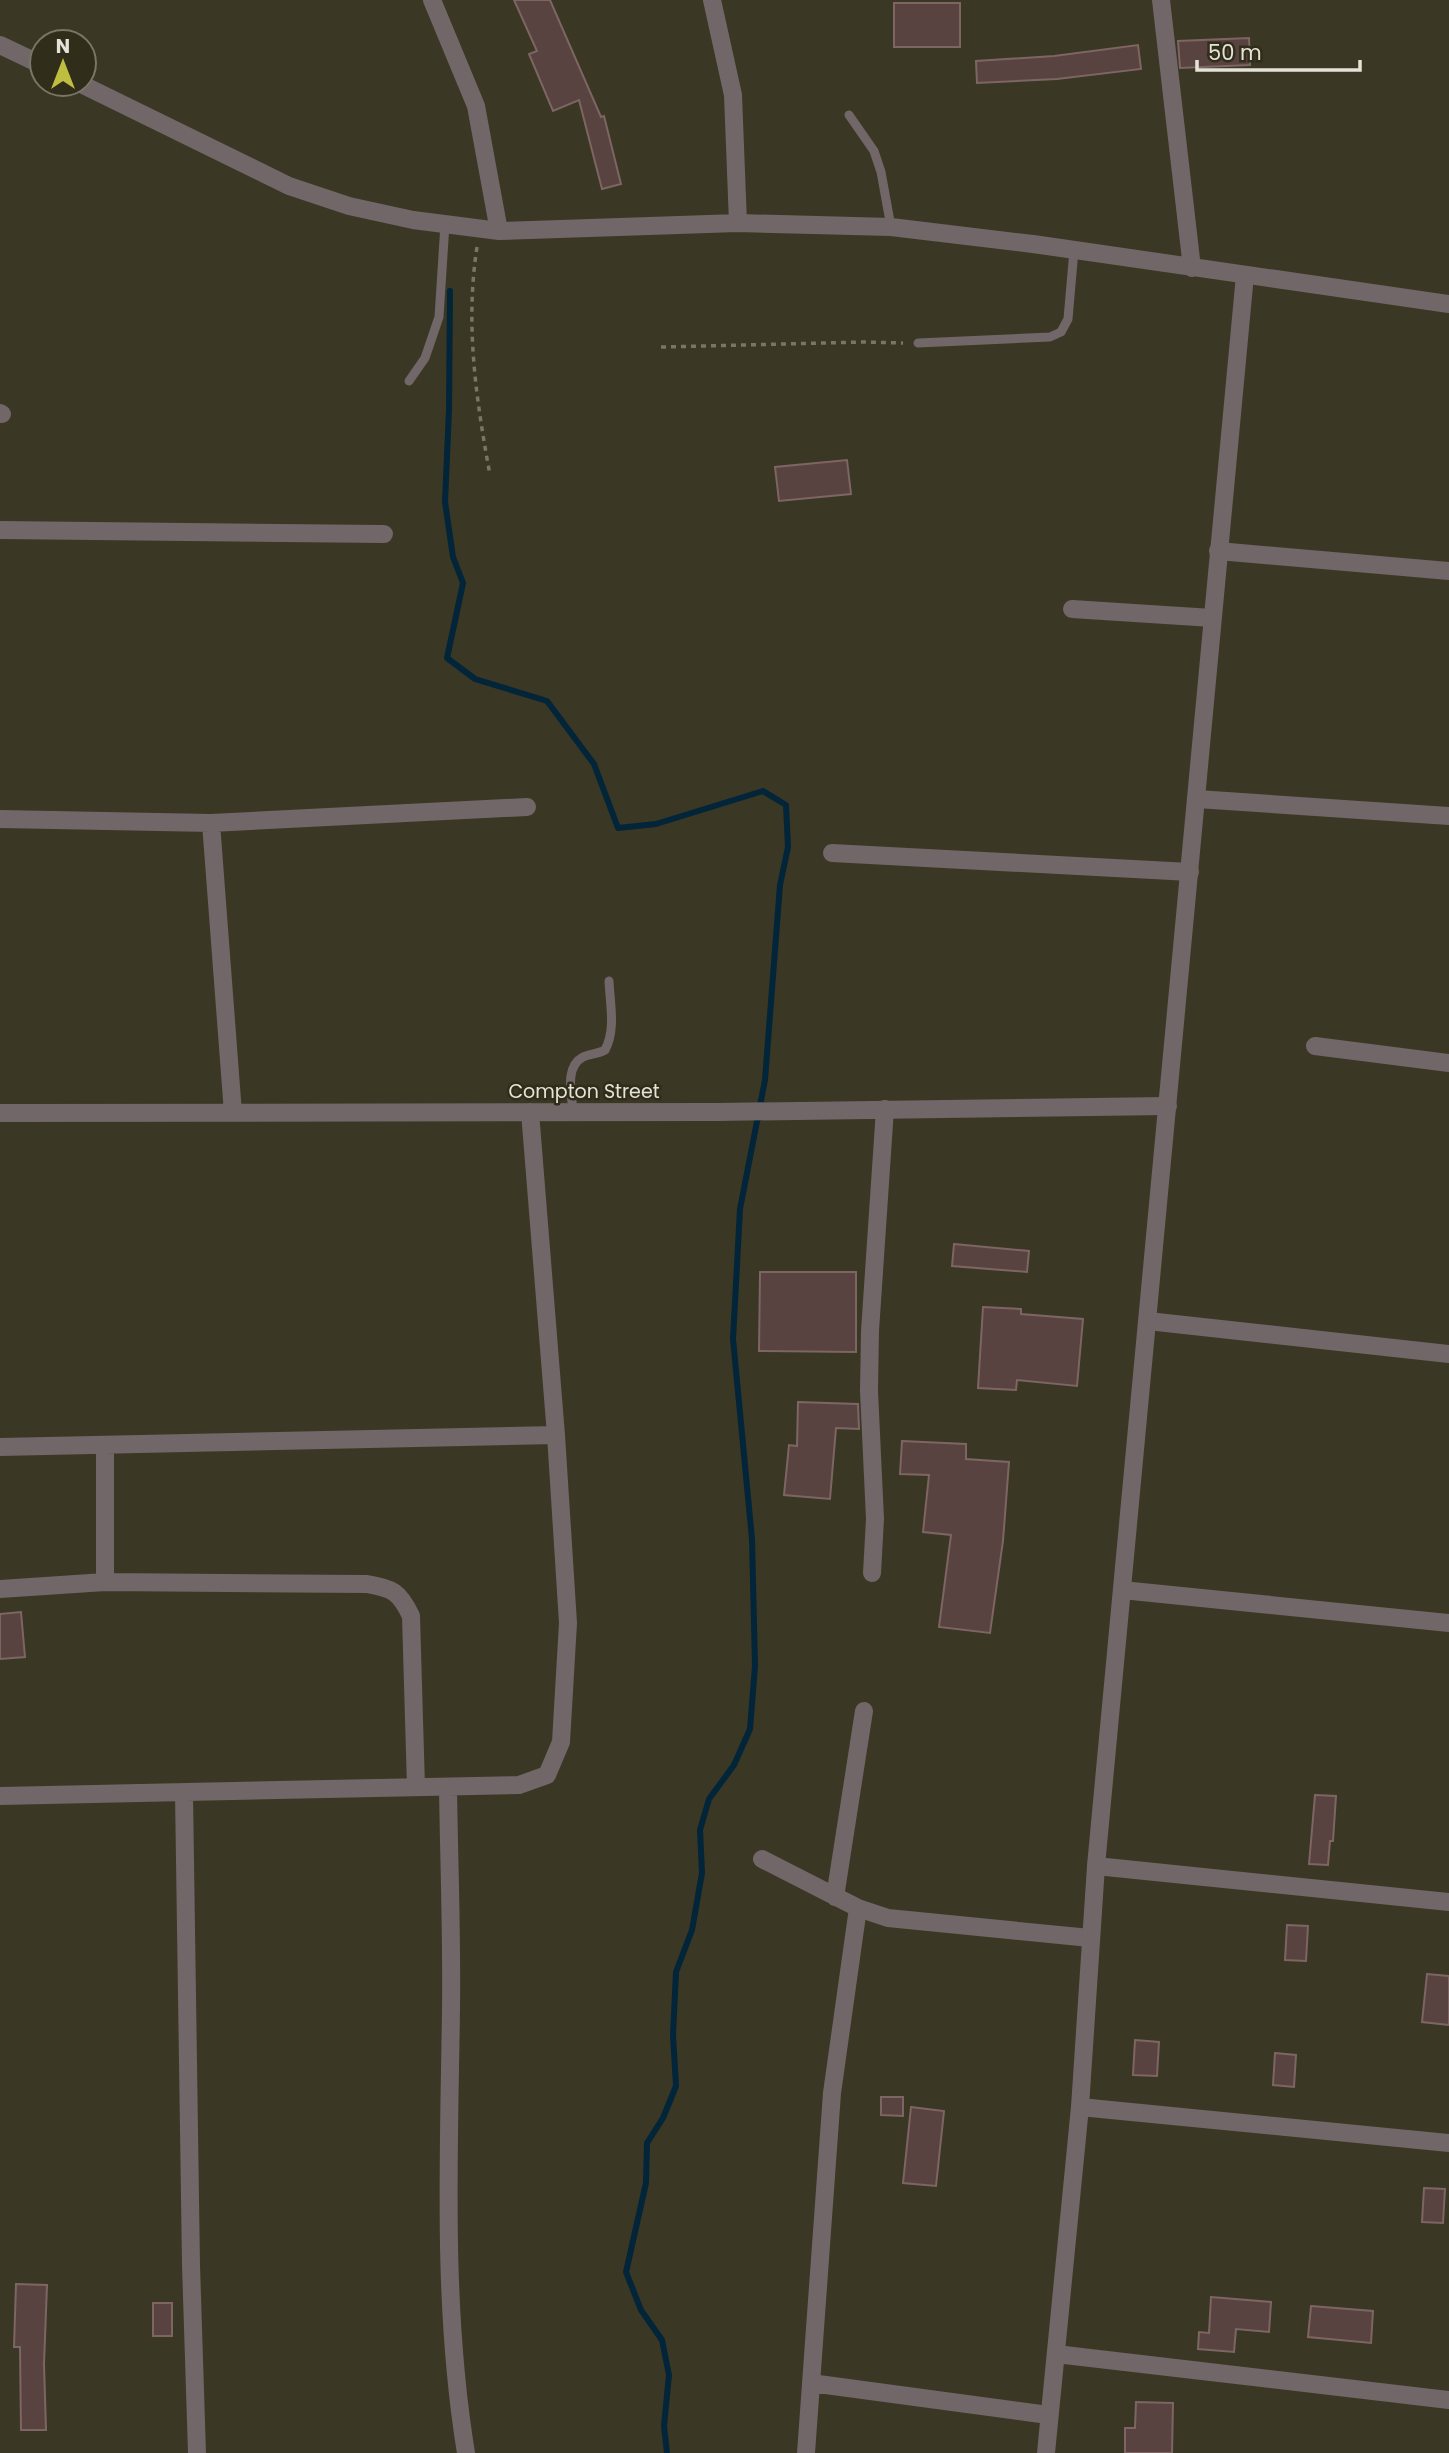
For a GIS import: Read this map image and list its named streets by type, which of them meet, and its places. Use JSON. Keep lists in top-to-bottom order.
{
  "streets": {
    "street": ["Compton Street"]
  },
  "scale_bar": "50 m",
  "north": "top"
}
